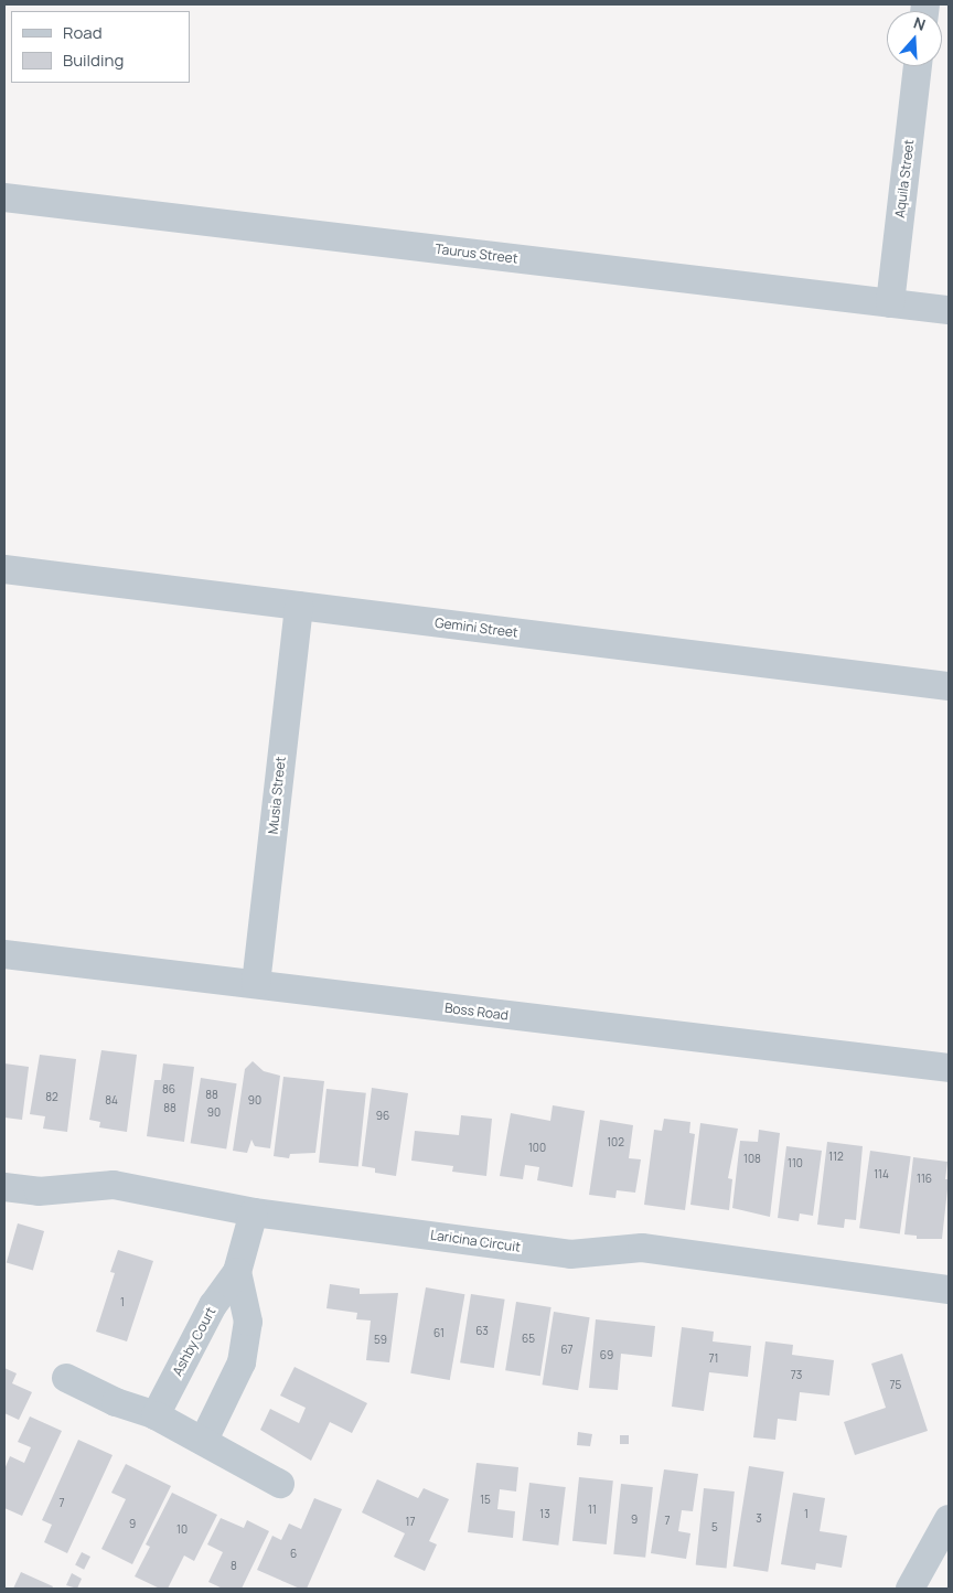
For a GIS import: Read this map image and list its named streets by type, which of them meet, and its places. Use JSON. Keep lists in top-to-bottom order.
{
  "streets": {
    "street": [
      "Aquila Street",
      "Taurus Street",
      "Gemini Street",
      "Musia Street",
      "Boss Road",
      "Laricina Circuit",
      "Ashby Court"
    ]
  },
  "crossings": [
    ["Aquila Street", "Taurus Street"],
    ["Gemini Street", "Musia Street"],
    ["Musia Street", "Boss Road"],
    ["Laricina Circuit", "Ashby Court"]
  ],
  "house_numbers": [
    "86",
    "88",
    "82",
    "84",
    "90",
    "88",
    "90",
    "96",
    "102",
    "100",
    "112",
    "108",
    "110",
    "114",
    "116",
    "1",
    "63",
    "61",
    "65",
    "59",
    "67",
    "69",
    "71",
    "73",
    "75",
    "15",
    "7",
    "11",
    "13",
    "1",
    "3",
    "9",
    "7",
    "17",
    "9",
    "5",
    "10",
    "6",
    "8"
  ],
  "legend": ["Road", "Building"],
  "north": "top"
}
